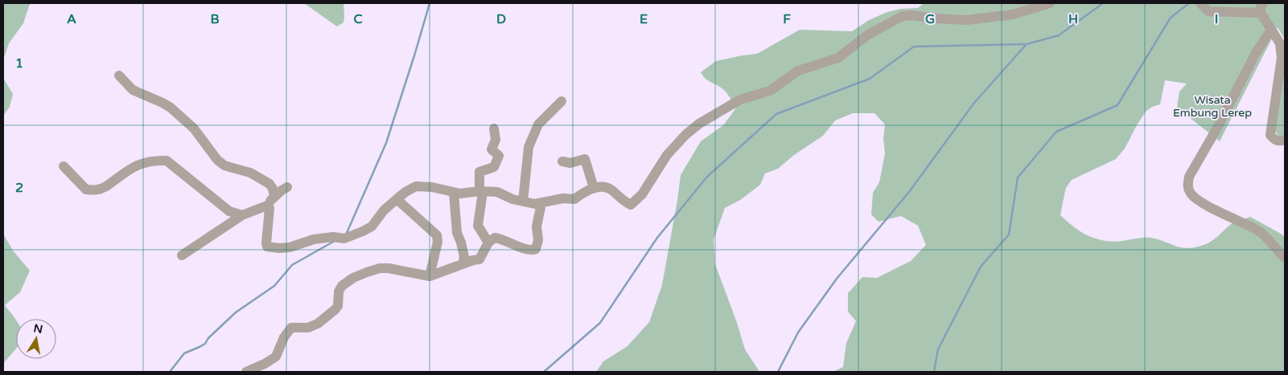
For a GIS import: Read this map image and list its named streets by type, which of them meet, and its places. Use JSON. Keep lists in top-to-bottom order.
{
  "parks": ["Wisata Embung Lerep"],
  "north": "top",
  "grid": {
    "columns": [
      "A",
      "B",
      "C",
      "D",
      "E",
      "F",
      "G",
      "H",
      "I"
    ],
    "rows": ["1", "2"]
  }
}
